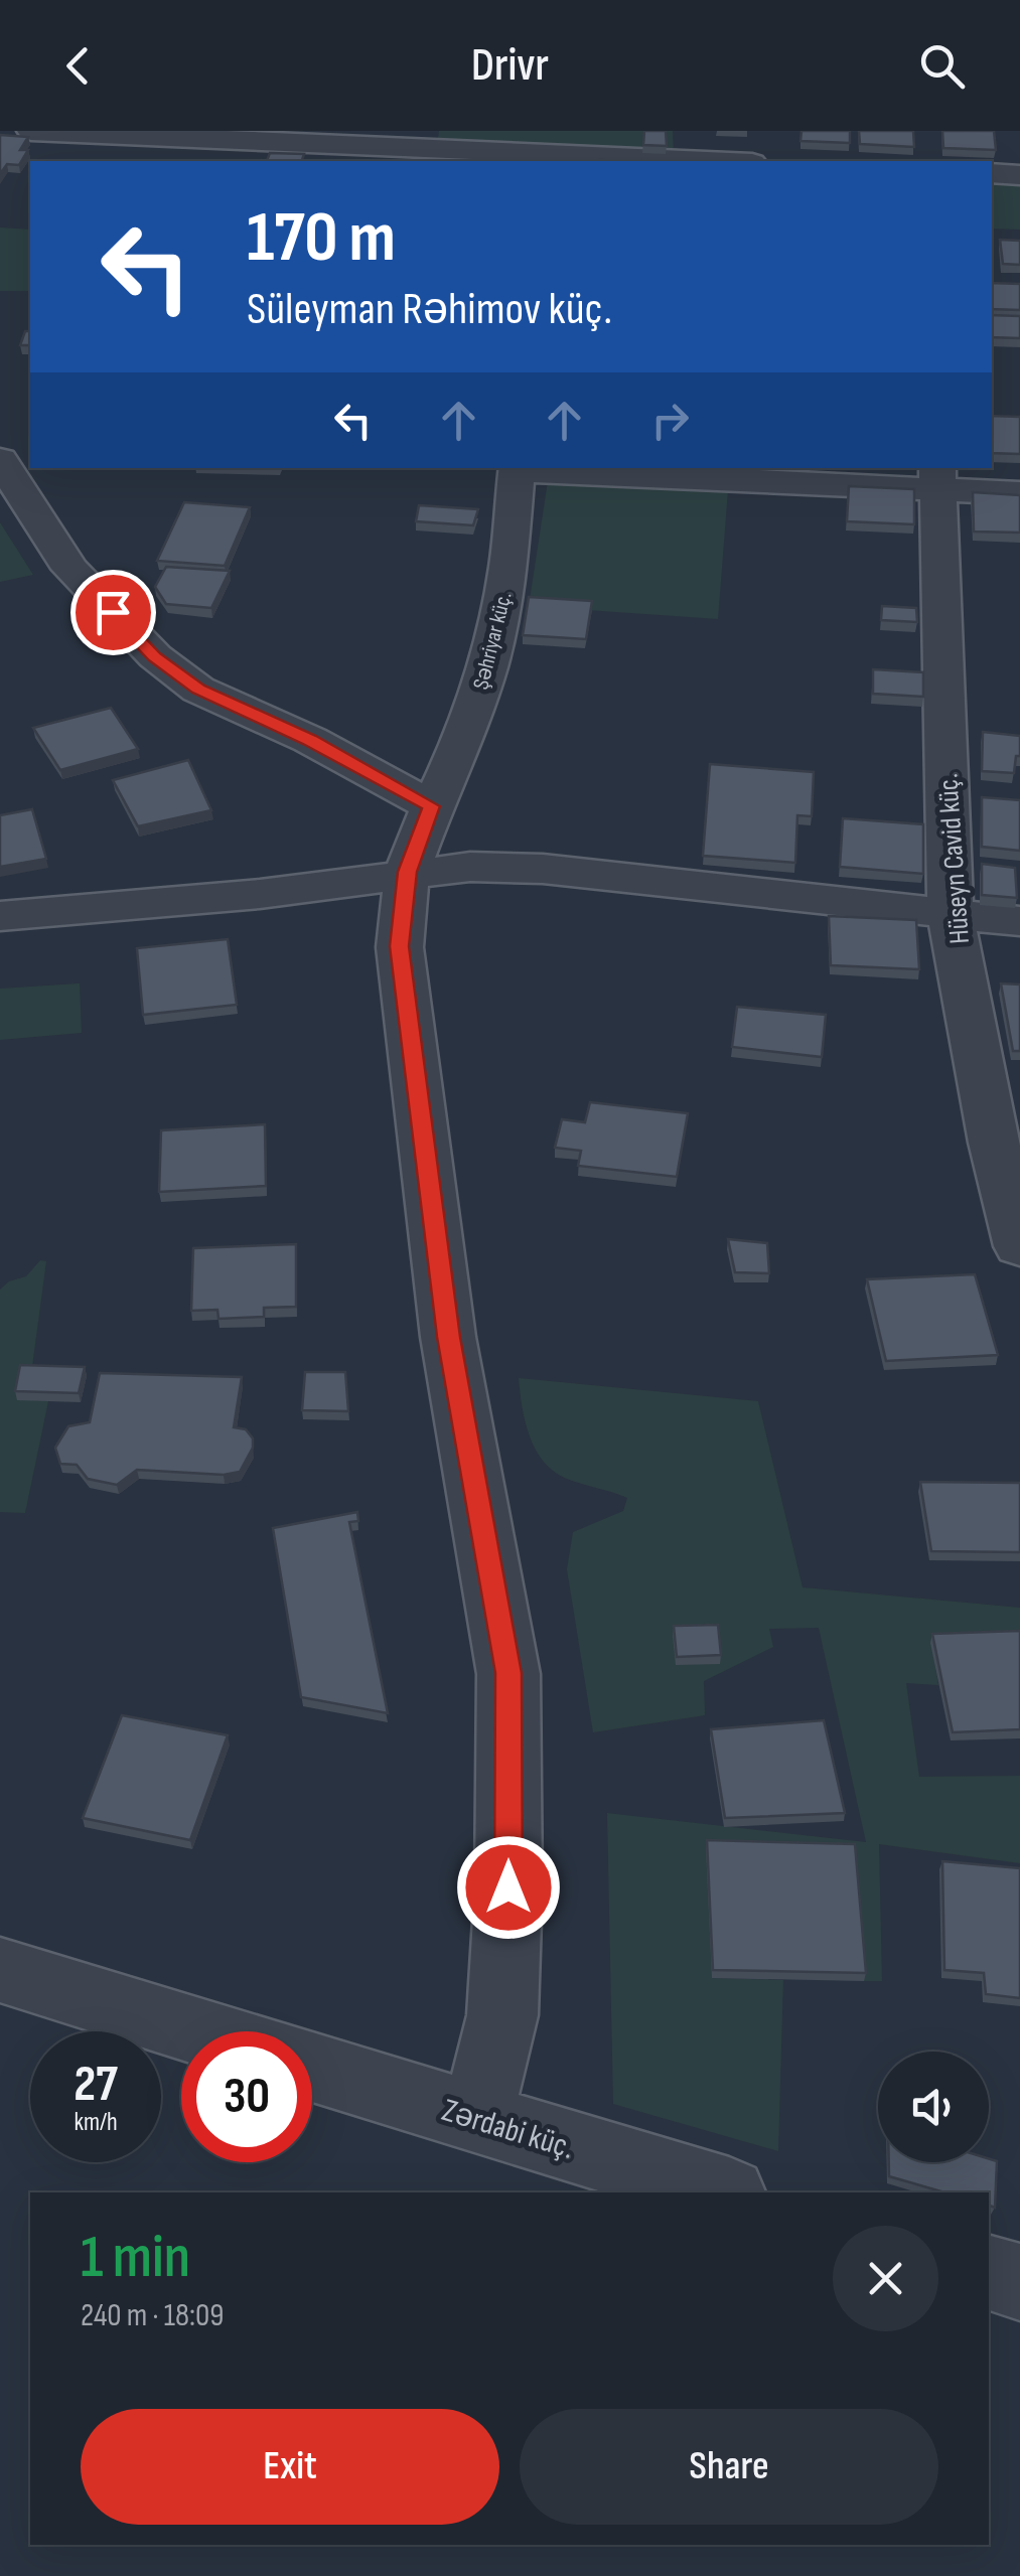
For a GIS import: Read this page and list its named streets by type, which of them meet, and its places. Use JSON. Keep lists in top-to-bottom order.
{
  "streets": {
    "street": ["Şəhriyar küç.", "Hüseyn Cavid küç.", "Zərdabi küç."]
  },
  "crossings": [
    ["Şəhriyar küç.", "Zərdabi küç."]
  ],
  "page": {
    "header": "Drivr",
    "turn": ["170 m", "Süleyman Rəhimov küç."],
    "speed": "27 km/h",
    "limit": "30",
    "heading": ["1 min", "240 m · 18:09"],
    "buttons": ["Exit", "Share"]
  }
}
